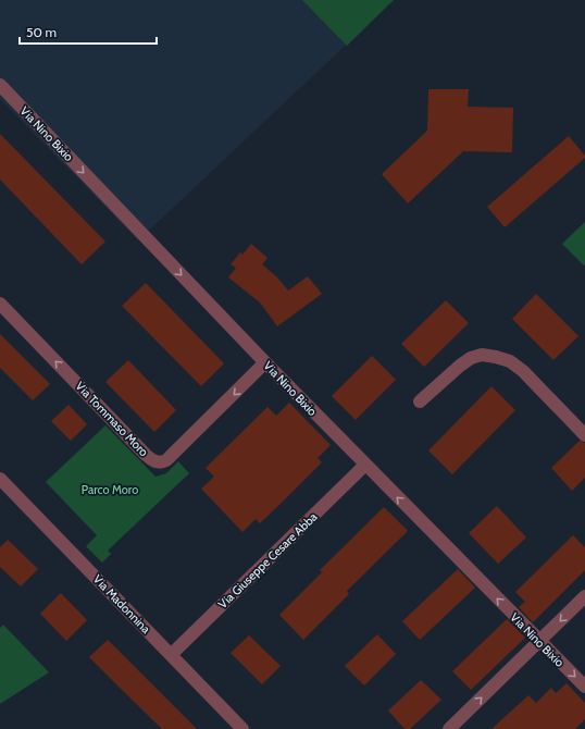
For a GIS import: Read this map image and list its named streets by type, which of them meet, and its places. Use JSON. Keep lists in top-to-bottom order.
{
  "streets": {
    "street": [
      "Via Nino Bixio",
      "Via Tommaso Moro",
      "Via Giuseppe Cesare Abba",
      "Via Madonnina"
    ]
  },
  "crossings": [
    ["Via Nino Bixio", "Via Tommaso Moro"],
    ["Via Nino Bixio", "Via Giuseppe Cesare Abba"],
    ["Via Giuseppe Cesare Abba", "Via Madonnina"]
  ],
  "parks": ["Parco Moro"],
  "scale_bar": "50 m"
}
